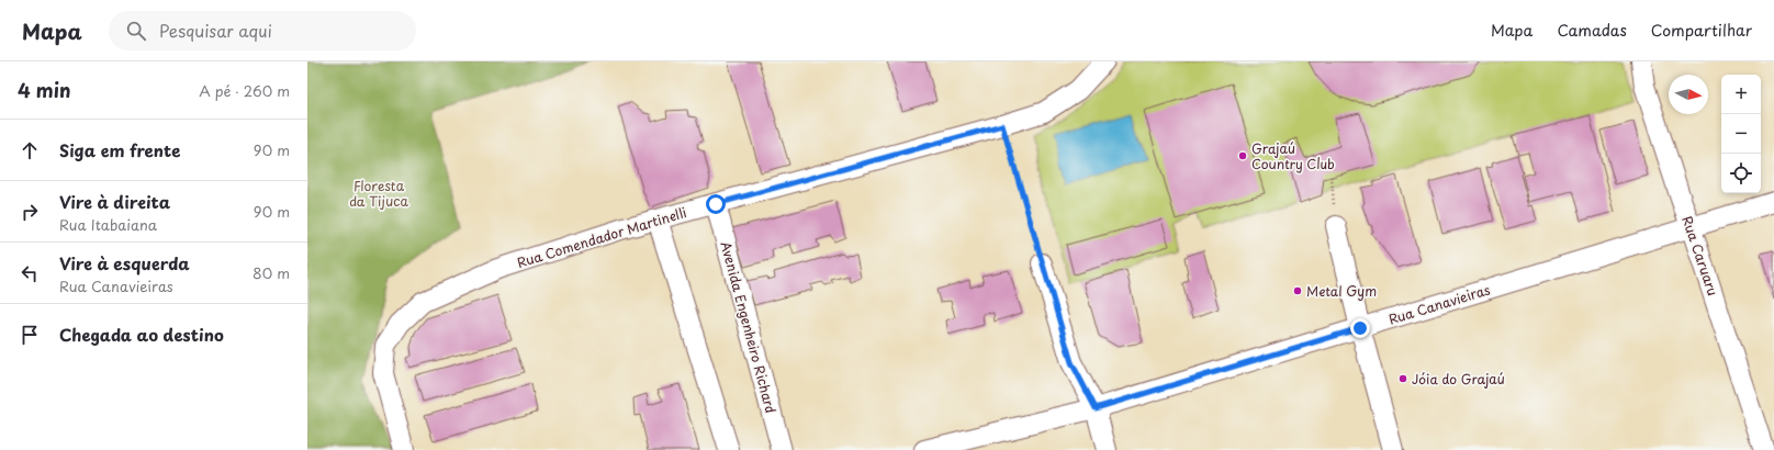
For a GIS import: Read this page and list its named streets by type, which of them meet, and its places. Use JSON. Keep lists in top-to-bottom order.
{
  "streets": {
    "street": [
      "Rua Comendador Martinelli",
      "Rua Caruaru",
      "Rua Canavieiras",
      "Avenida Engenheiro Richard"
    ]
  },
  "crossings": [
    ["Rua Comendador Martinelli", "Avenida Engenheiro Richard"],
    ["Rua Caruaru", "Rua Canavieiras"]
  ],
  "parks": ["Floresta da Tijuca"],
  "places": ["Grajaú Country Club", "Metal Gym", "Jóia do Grajaú"],
  "north": "right",
  "page": {
    "header": "Mapa",
    "search": "Pesquisar aqui",
    "nav": ["Mapa", "Camadas", "Compartilhar"],
    "heading": ["4 min", "A pé · 260 m"],
    "map_buttons": ["+", "−"],
    "list": [
      ["Siga em frente", "90 m"],
      ["Vire à direita", "Rua Itabaiana", "90 m"],
      ["Vire à esquerda", "Rua Canavieiras", "80 m"],
      "Chegada ao destino"
    ]
  }
}
